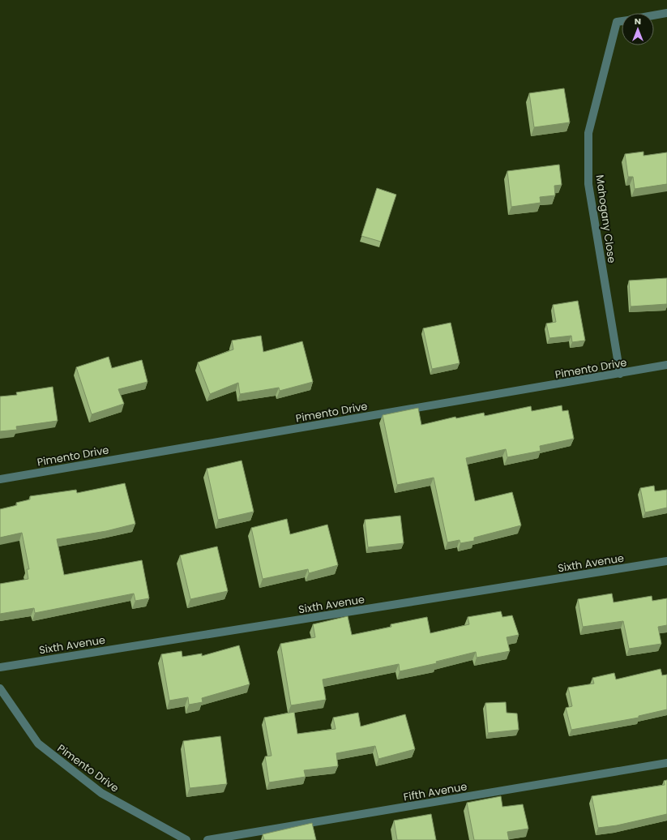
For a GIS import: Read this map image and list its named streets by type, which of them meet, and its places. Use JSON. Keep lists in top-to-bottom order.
{
  "streets": {
    "street": [
      "Mahogany Close",
      "Pimento Drive",
      "Sixth Avenue",
      "Fifth Avenue"
    ]
  },
  "crossings": [
    ["Mahogany Close", "Pimento Drive"]
  ],
  "north": "top"
}
